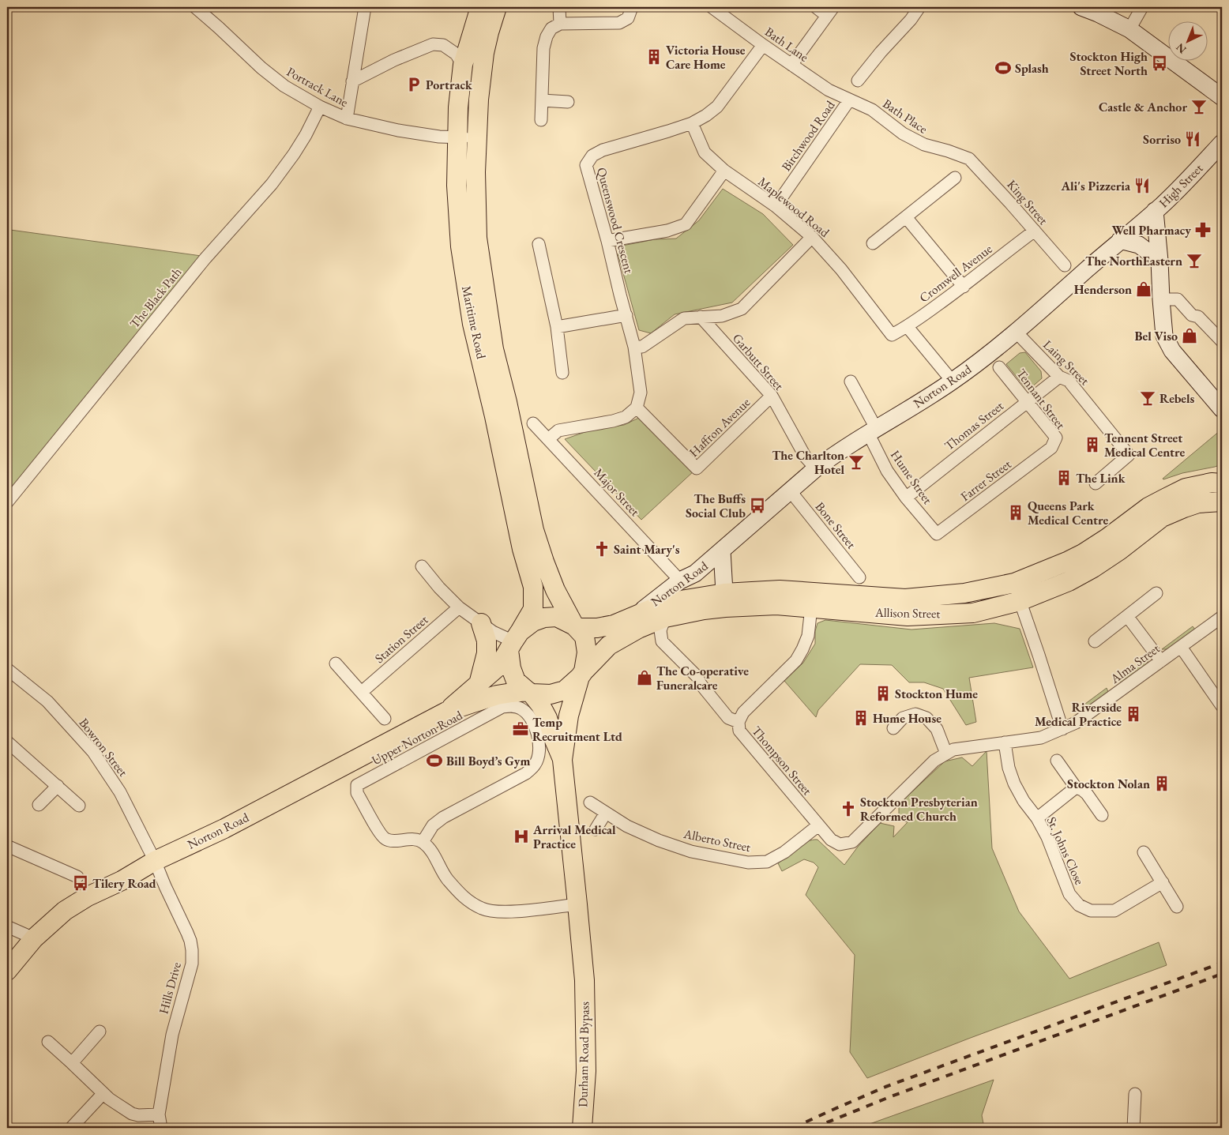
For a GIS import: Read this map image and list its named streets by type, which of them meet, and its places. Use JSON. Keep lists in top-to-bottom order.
{
  "streets": {
    "main road": [
      "Maritime Road",
      "Norton Road",
      "Allison Street",
      "Durham Road Bypass"
    ],
    "street": [
      "Bath Lane",
      "Portrack Lane",
      "Bath Place",
      "Birchwood Road",
      "High Street",
      "King Street",
      "Maplewood Road",
      "Queenswood Crescent",
      "Cromwell Avenue",
      "The Black Path",
      "Garbutt Street",
      "Laing Street",
      "Tennant Street",
      "Thomas Street",
      "Haffron Avenue",
      "Hume Street",
      "Farrer Street",
      "Major Street",
      "Bone Street",
      "Station Street",
      "Alma Street",
      "Upper Norton Road",
      "Bowron Street",
      "Thompson Street",
      "Alberto Street",
      "St. Johns Close",
      "Hills Drive"
    ]
  },
  "crossings": [
    ["Bath Lane", "Bath Place"],
    ["Bath Lane", "Birchwood Road"],
    ["Bath Lane", "Queenswood Crescent"],
    ["Portrack Lane", "The Black Path"],
    ["Portrack Lane", "Maritime Road"],
    ["Bath Place", "Birchwood Road"],
    ["Bath Place", "King Street"],
    ["Birchwood Road", "Maplewood Road"],
    ["High Street", "Norton Road"],
    ["King Street", "Cromwell Avenue"],
    ["Maplewood Road", "Queenswood Crescent"],
    ["Maplewood Road", "Cromwell Avenue"],
    ["Queenswood Crescent", "Haffron Avenue"],
    ["Maritime Road", "Norton Road"],
    ["Maritime Road", "Allison Street"],
    ["Garbutt Street", "Norton Road"],
    ["Garbutt Street", "Haffron Avenue"],
    ["Laing Street", "Norton Road"],
    ["Laing Street", "Thomas Street"],
    ["Norton Road", "Hume Street"],
    ["Norton Road", "Major Street"],
    ["Norton Road", "Bone Street"],
    ["Norton Road", "Allison Street"],
    ["Norton Road", "Bowron Street"],
    ["Norton Road", "Hills Drive"],
    ["Tennant Street", "Thomas Street"],
    ["Tennant Street", "Farrer Street"],
    ["Thomas Street", "Hume Street"],
    ["Hume Street", "Farrer Street"],
    ["Allison Street", "Thompson Street"],
    ["Alma Street", "Thompson Street"],
    ["Alma Street", "St. Johns Close"],
    ["Bowron Street", "Hills Drive"],
    ["Thompson Street", "Alberto Street"]
  ],
  "places": {
    "building": [
      "Victoria House Care Home",
      "Tennent Street Medical Centre",
      "The Link",
      "Queens Park Medical Centre",
      "Stockton Hume",
      "Riverside Medical Practice",
      "Hume House",
      "Stockton Nolan"
    ],
    "bus stop": ["Stockton High Street North", "The Buffs Social Club", "Tilery Road"],
    "sports": ["Splash", "Bill Boyd’s Gym"],
    "parking": ["Portrack"],
    "bar": [
      "Castle & Anchor",
      "The NorthEastern",
      "Rebels",
      "The Charlton Hotel"
    ],
    "restaurant": ["Sorriso", "Ali's Pizzeria"],
    "pharmacy": ["Well Pharmacy"],
    "shop": ["Henderson", "Bel Viso", "The Co-operative Funeralcare"],
    "church": ["Saint Mary's", "Stockton Presbyterian Reformed Church"],
    "office": ["Temp Recruitment Ltd"],
    "hospital": ["Arrival Medical Practice"]
  },
  "north": "bottom left"
}
